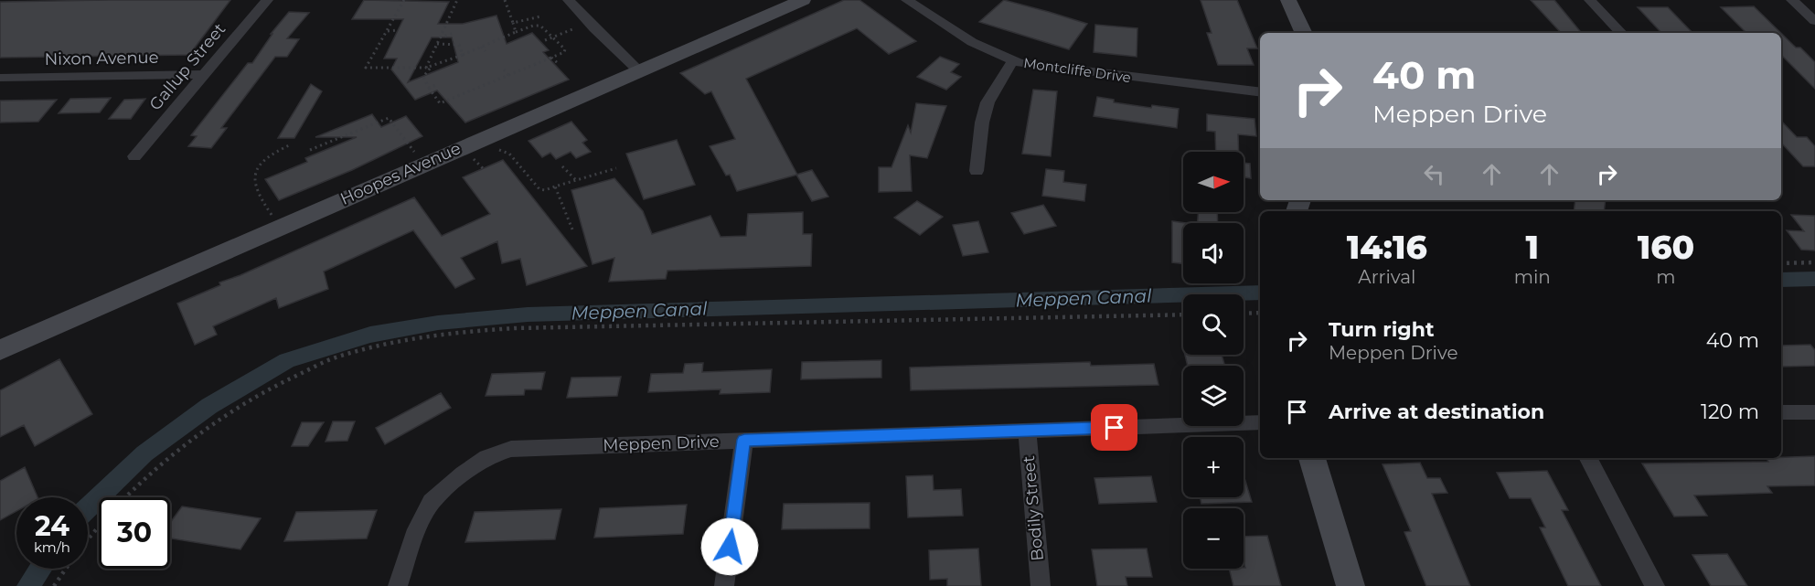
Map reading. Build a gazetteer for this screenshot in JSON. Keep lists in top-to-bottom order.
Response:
{
  "streets": {
    "street": [
      "Nixon Avenue",
      "Gallup Street",
      "Montcliffe Drive",
      "Hoopes Avenue",
      "Meppen Drive",
      "Bodily Street"
    ]
  },
  "crossings": [
    ["Nixon Avenue", "Gallup Street"],
    ["Meppen Drive", "Bodily Street"]
  ],
  "water": ["Meppen Canal"],
  "north": "right",
  "page": {
    "turn": ["40 m", "Meppen Drive"],
    "map_buttons": ["+", "−"],
    "eta": [
      "14:16",
      "Arrival",
      "1",
      "min",
      "160",
      "m"
    ],
    "list": [
      {
        "name": "Turn right",
        "note": "Meppen Drive",
        "value": "40 m"
      },
      {
        "name": "Arrive at destination",
        "value": "120 m"
      }
    ],
    "speed": "24 km/h",
    "limit": "30"
  }
}
